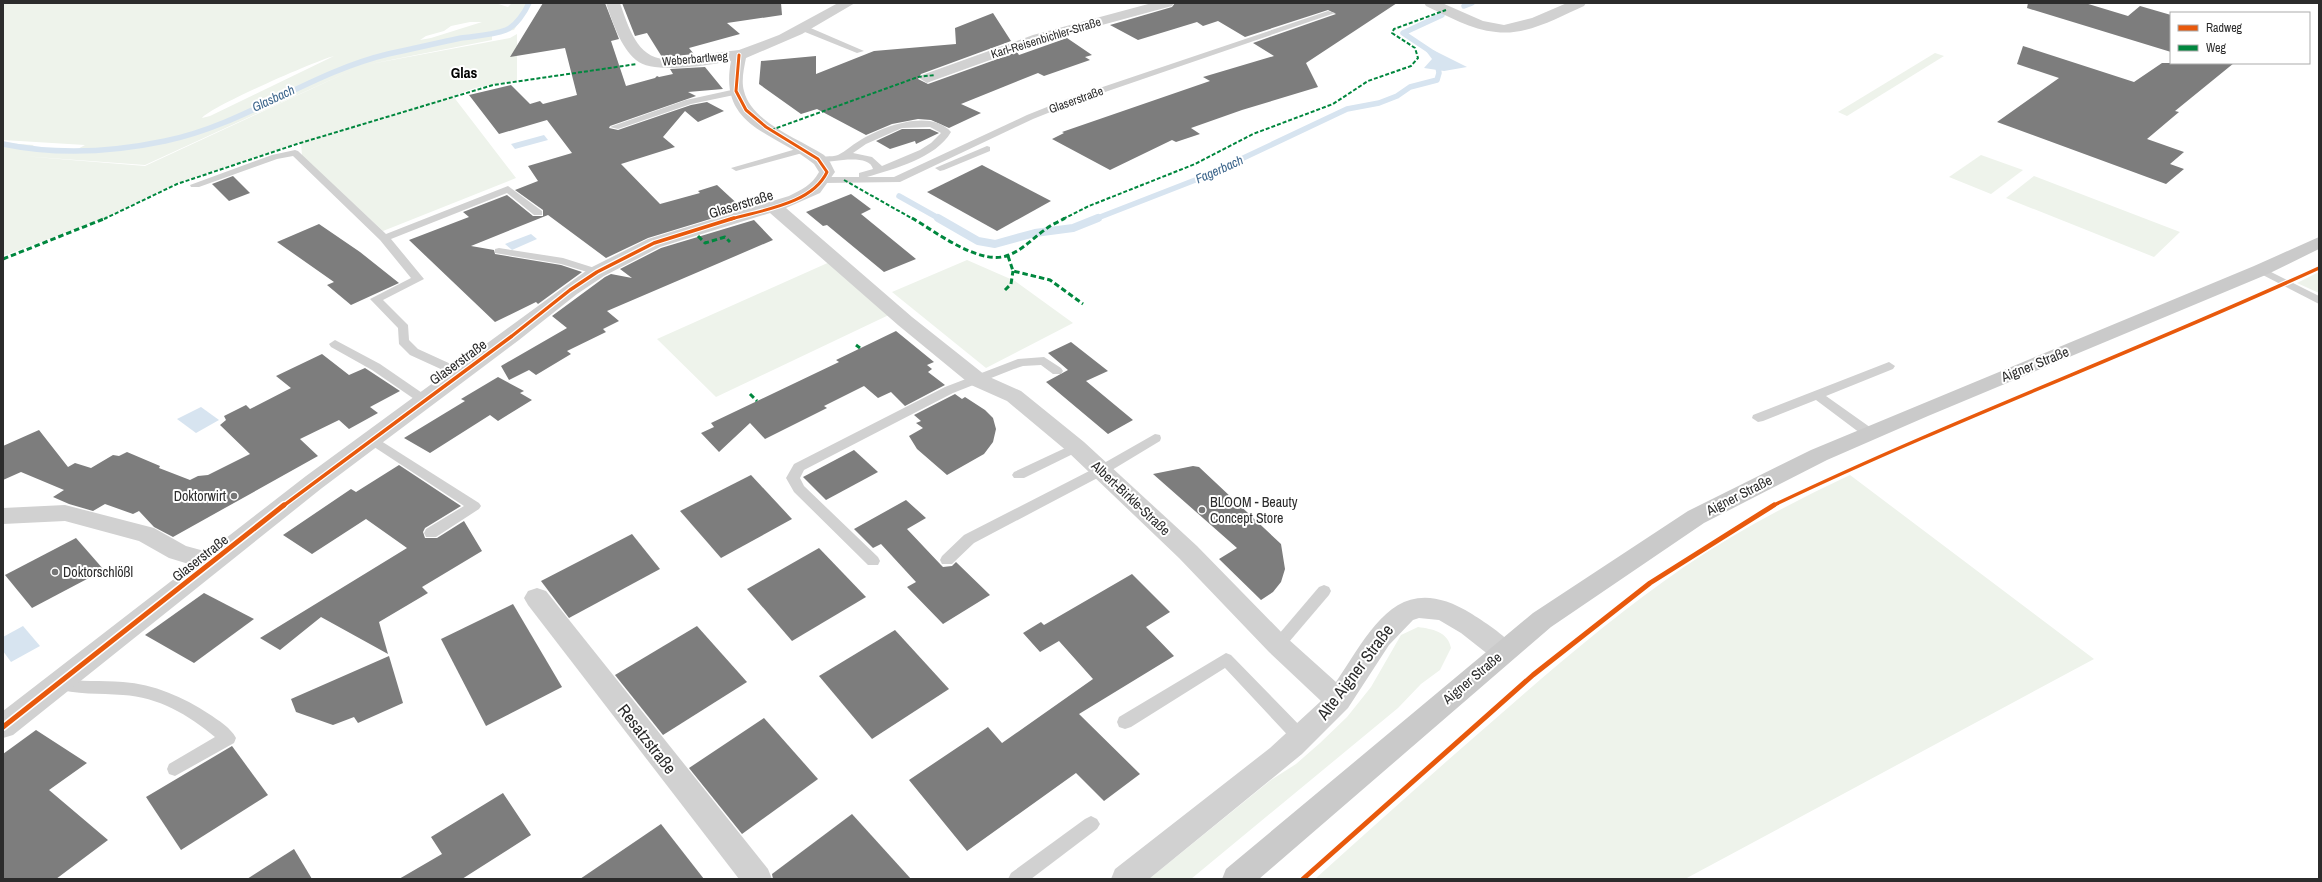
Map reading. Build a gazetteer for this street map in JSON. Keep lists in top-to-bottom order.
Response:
{
  "streets": {
    "main road": ["Aigner Straße"],
    "street": [
      "Karl-Reisenbichler-Straße",
      "Weberbartlweg",
      "Glaserstraße",
      "Albert-Birkle-Straße",
      "Alte Aigner Straße",
      "Resatzstraße"
    ]
  },
  "crossings": [
    ["Glaserstraße", "Albert-Birkle-Straße"],
    ["Aigner Straße", "Alte Aigner Straße"],
    ["Albert-Birkle-Straße", "Alte Aigner Straße"]
  ],
  "districts": ["Glas"],
  "water": ["Glasbach", "Fagerbach"],
  "places": ["Doktorwirt", "BLOOM - Beauty Concept Store", "Doktorschlößl"],
  "legend": ["Radweg", "Weg"]
}
